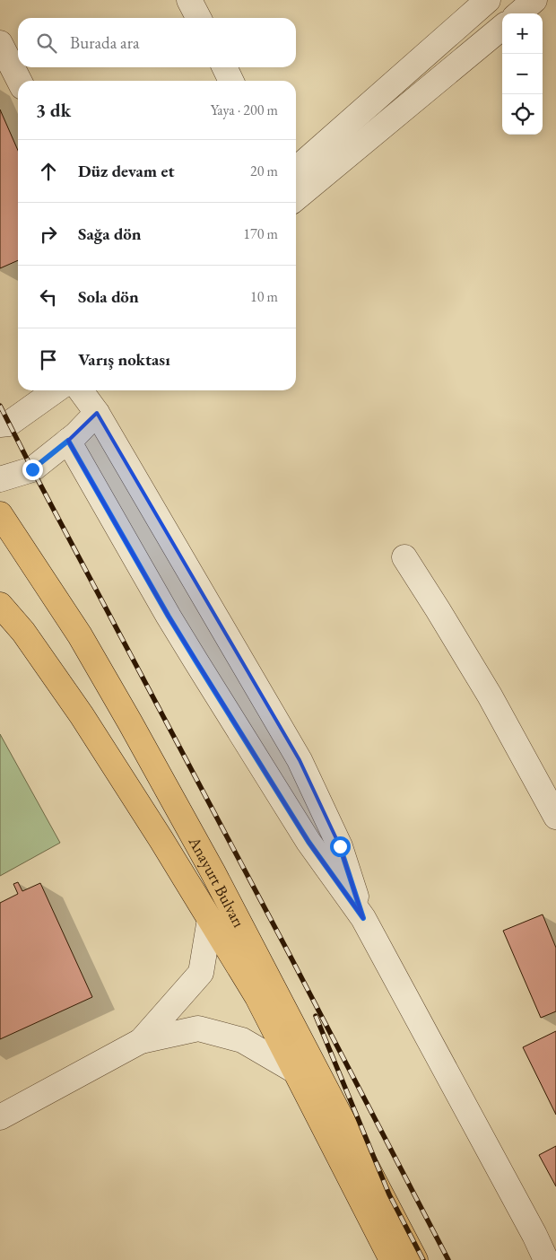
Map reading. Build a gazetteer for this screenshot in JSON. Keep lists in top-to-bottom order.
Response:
{
  "streets": {
    "main road": ["Anayurt Bulvarı"]
  },
  "page": {
    "map_buttons": ["+", "−"],
    "search": "Burada ara",
    "heading": ["3 dk", "Yaya · 200 m"],
    "list": [
      ["Düz devam et", "20 m"],
      ["Sağa dön", "170 m"],
      ["Sola dön", "10 m"],
      "Varış noktası"
    ]
  }
}
